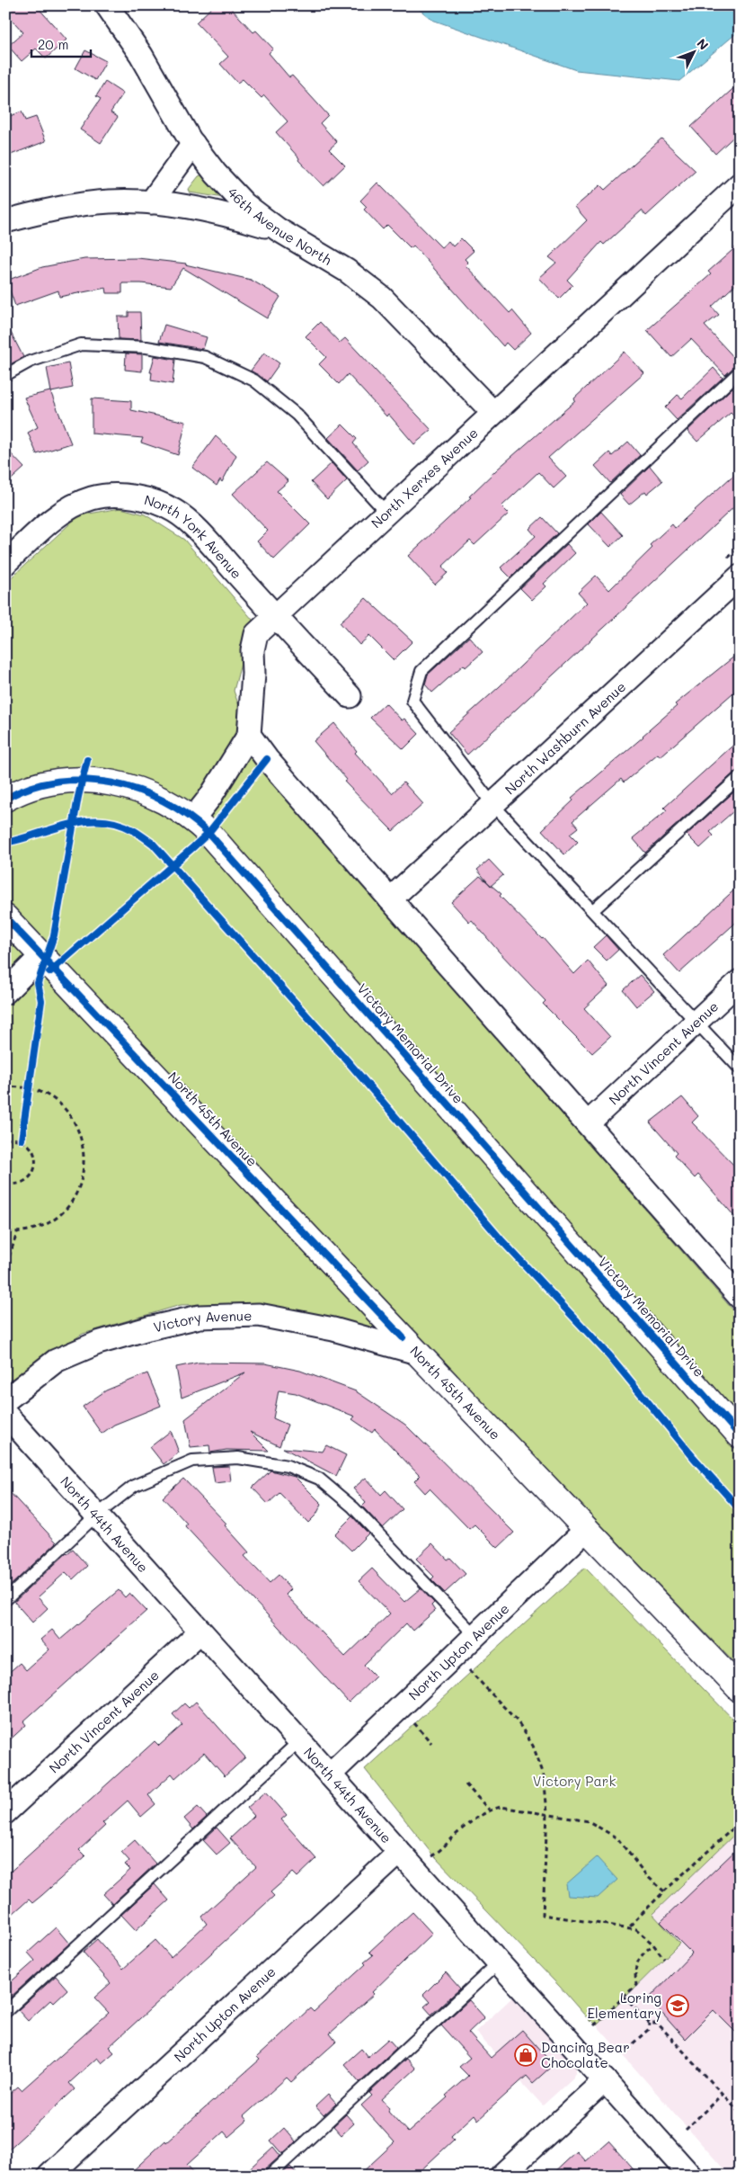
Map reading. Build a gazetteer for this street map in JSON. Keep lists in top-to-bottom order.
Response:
{
  "streets": {
    "street": [
      "46th Avenue North",
      "North Xerxes Avenue",
      "North York Avenue",
      "North Washburn Avenue",
      "Victory Memorial Drive",
      "North Vincent Avenue",
      "North 45th Avenue",
      "Victory Avenue",
      "North 44th Avenue",
      "North Upton Avenue"
    ]
  },
  "crossings": [
    ["46th Avenue North", "North Xerxes Avenue"],
    ["North Xerxes Avenue", "North York Avenue"],
    ["North Xerxes Avenue", "Victory Memorial Drive"],
    ["North Vincent Avenue", "North 44th Avenue"],
    ["North 45th Avenue", "Victory Avenue"],
    ["North 45th Avenue", "North Upton Avenue"],
    ["North 44th Avenue", "North Upton Avenue"]
  ],
  "parks": ["Victory Park"],
  "places": {
    "school or university": ["Loring Elementary"],
    "shop": ["Dancing Bear Chocolate"]
  },
  "scale_bar": "20 m",
  "north": "top right"
}
